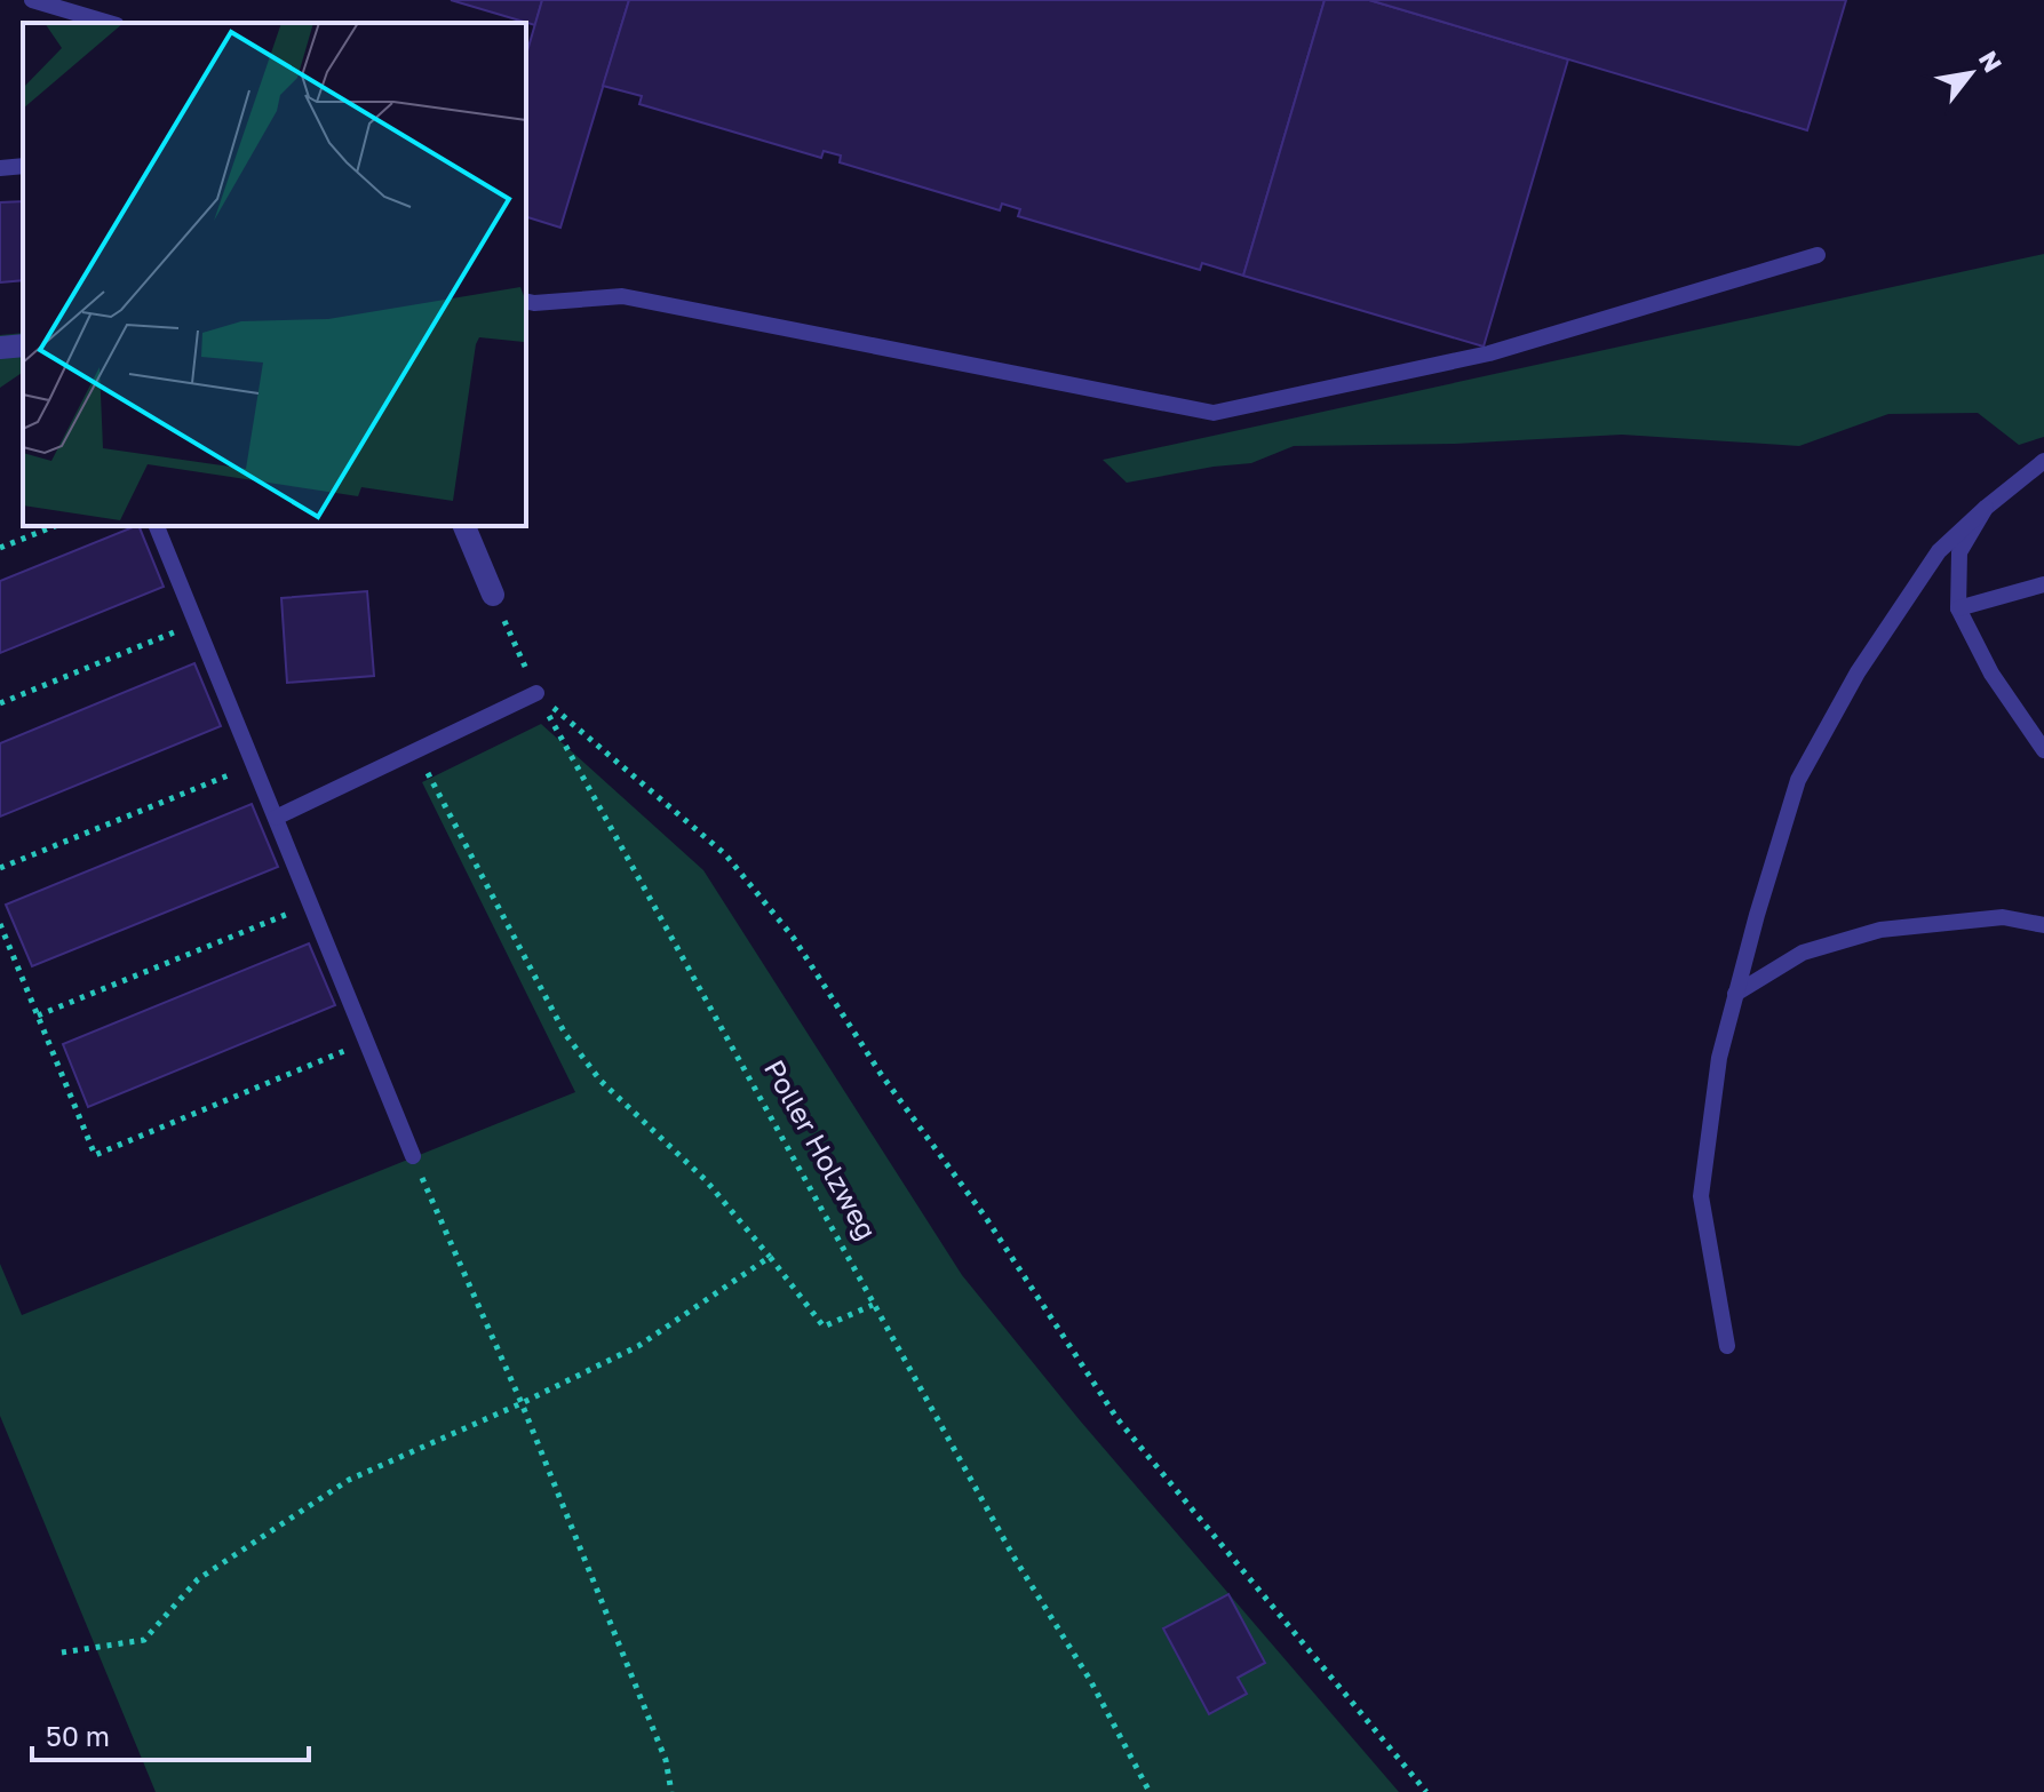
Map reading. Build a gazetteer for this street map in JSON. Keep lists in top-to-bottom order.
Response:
{
  "streets": {
    "path": ["Poller Holzweg"]
  },
  "scale_bar": "50 m",
  "north": "top right"
}
